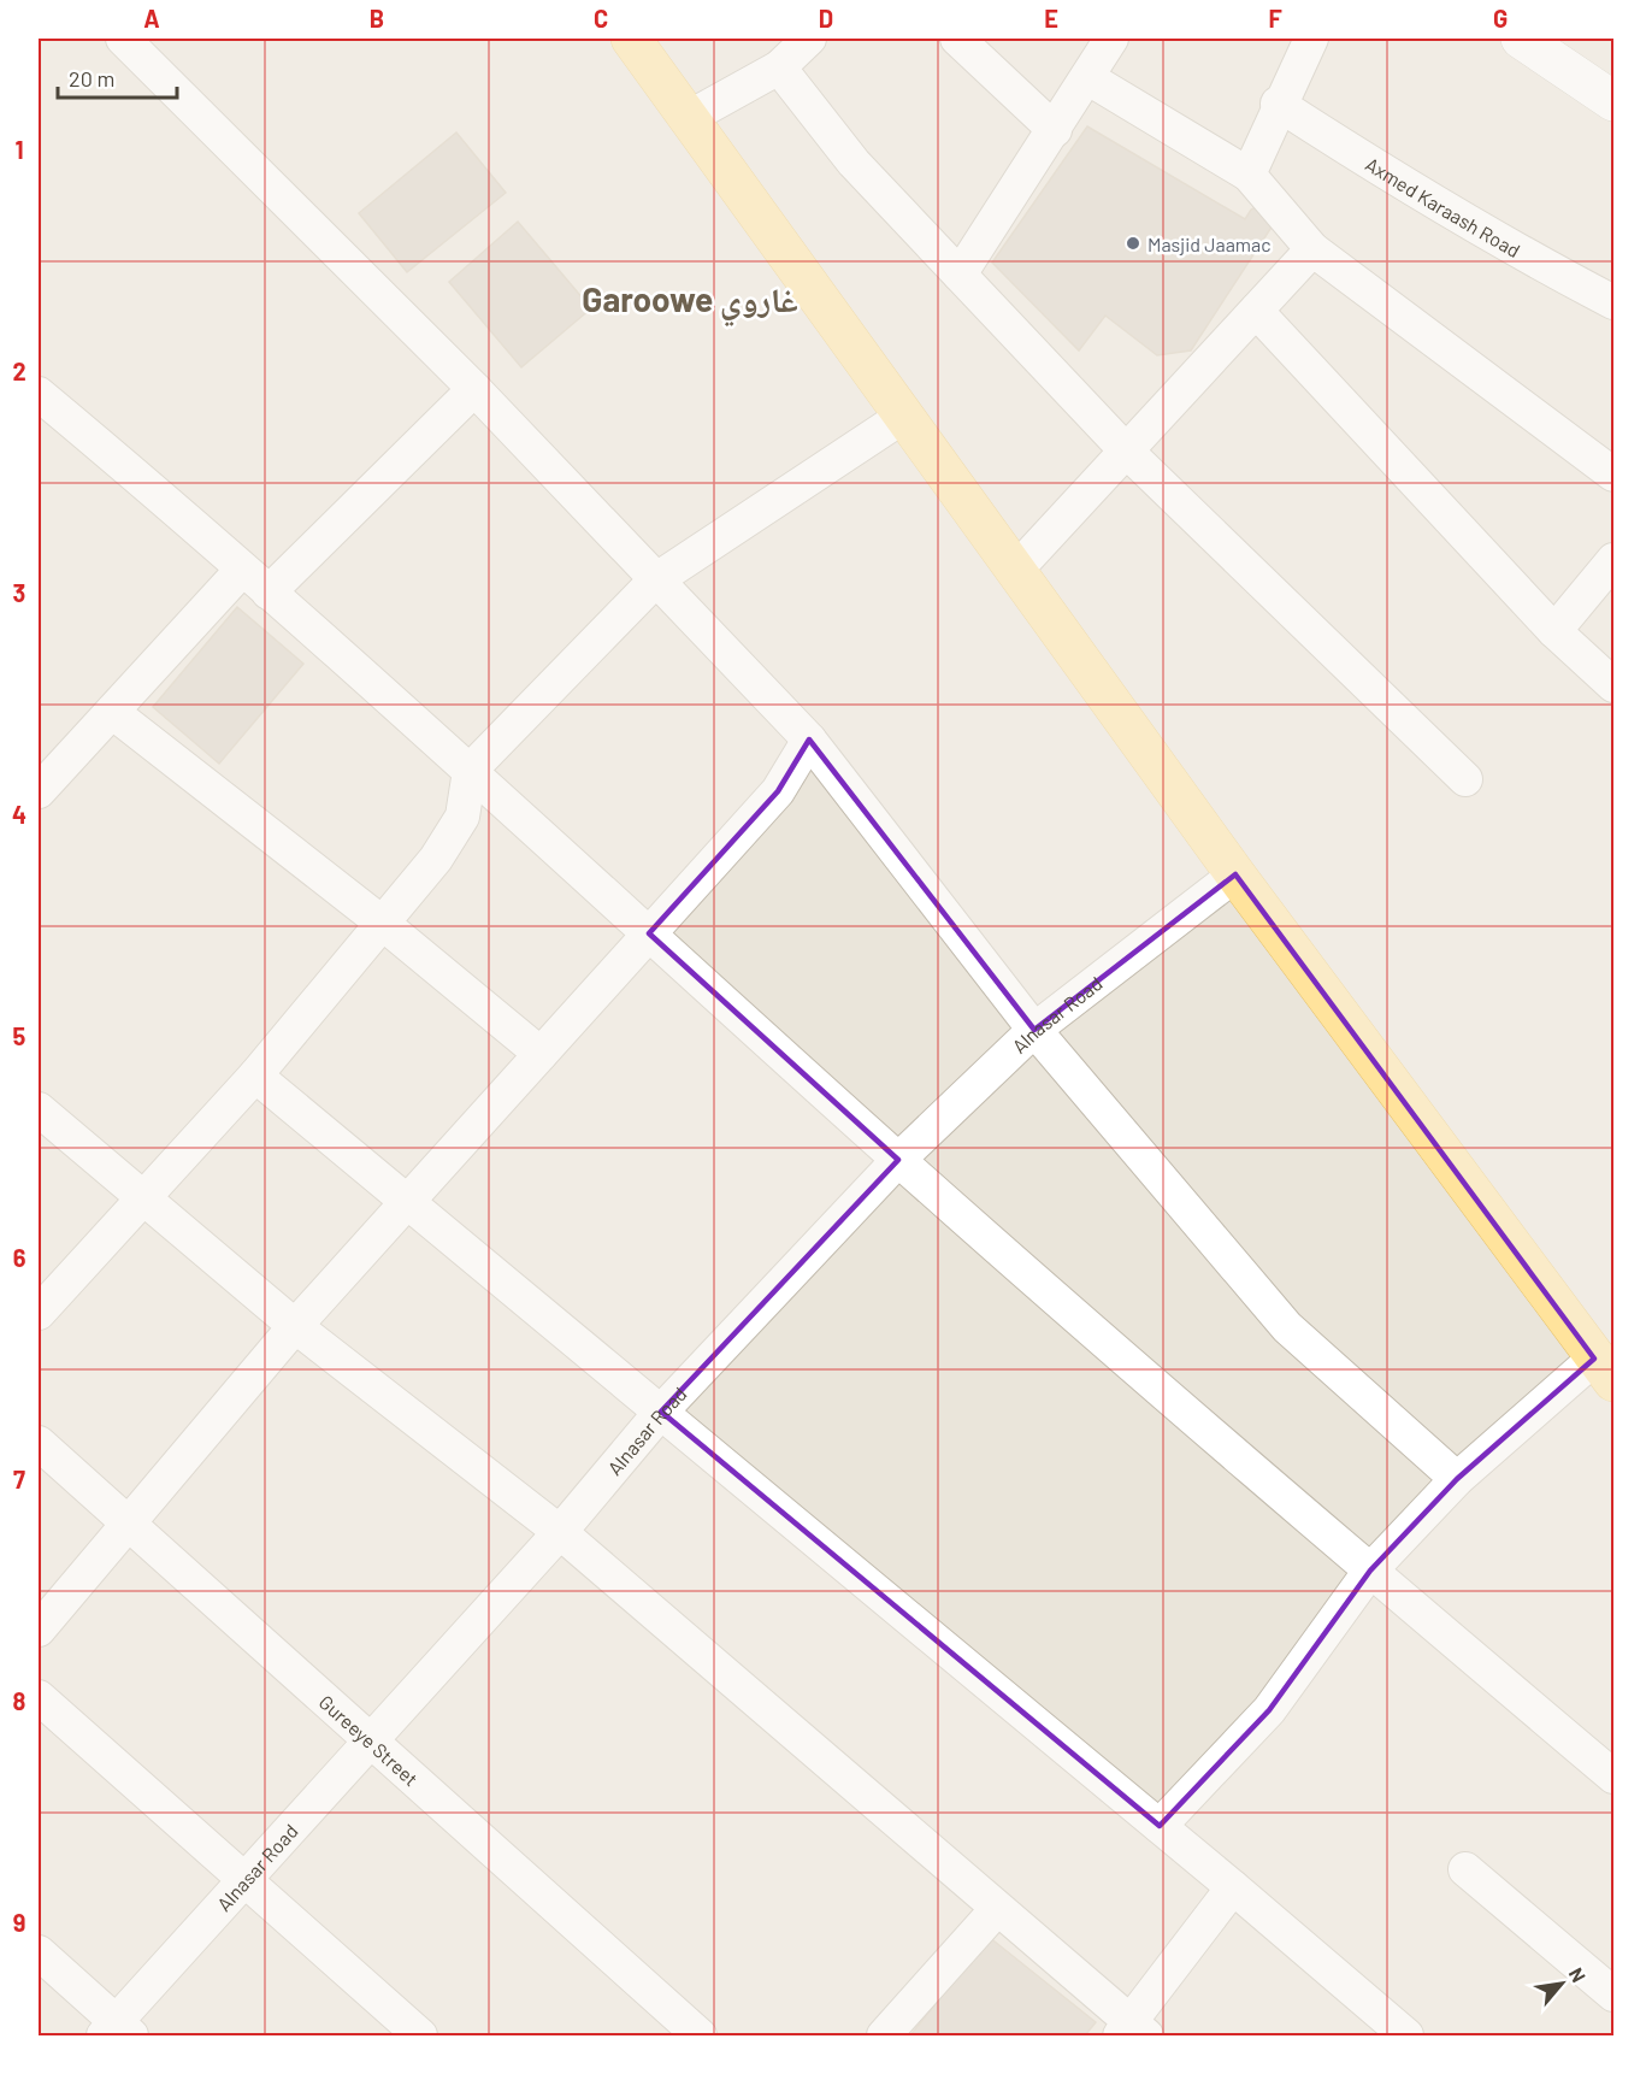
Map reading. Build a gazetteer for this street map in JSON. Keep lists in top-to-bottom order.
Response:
{
  "streets": {
    "street": ["Axmed Karaash Road", "Alnasar Road", "Gureeye Street"]
  },
  "crossings": [
    ["Alnasar Road", "Gureeye Street"]
  ],
  "districts": ["Garoowe غاروي"],
  "places": ["Masjid Jaamac"],
  "scale_bar": "20 m",
  "north": "top right",
  "grid": {
    "columns": [
      "A",
      "B",
      "C",
      "D",
      "E",
      "F",
      "G"
    ],
    "rows": [
      "1",
      "2",
      "3",
      "4",
      "5",
      "6",
      "7",
      "8",
      "9"
    ]
  }
}
